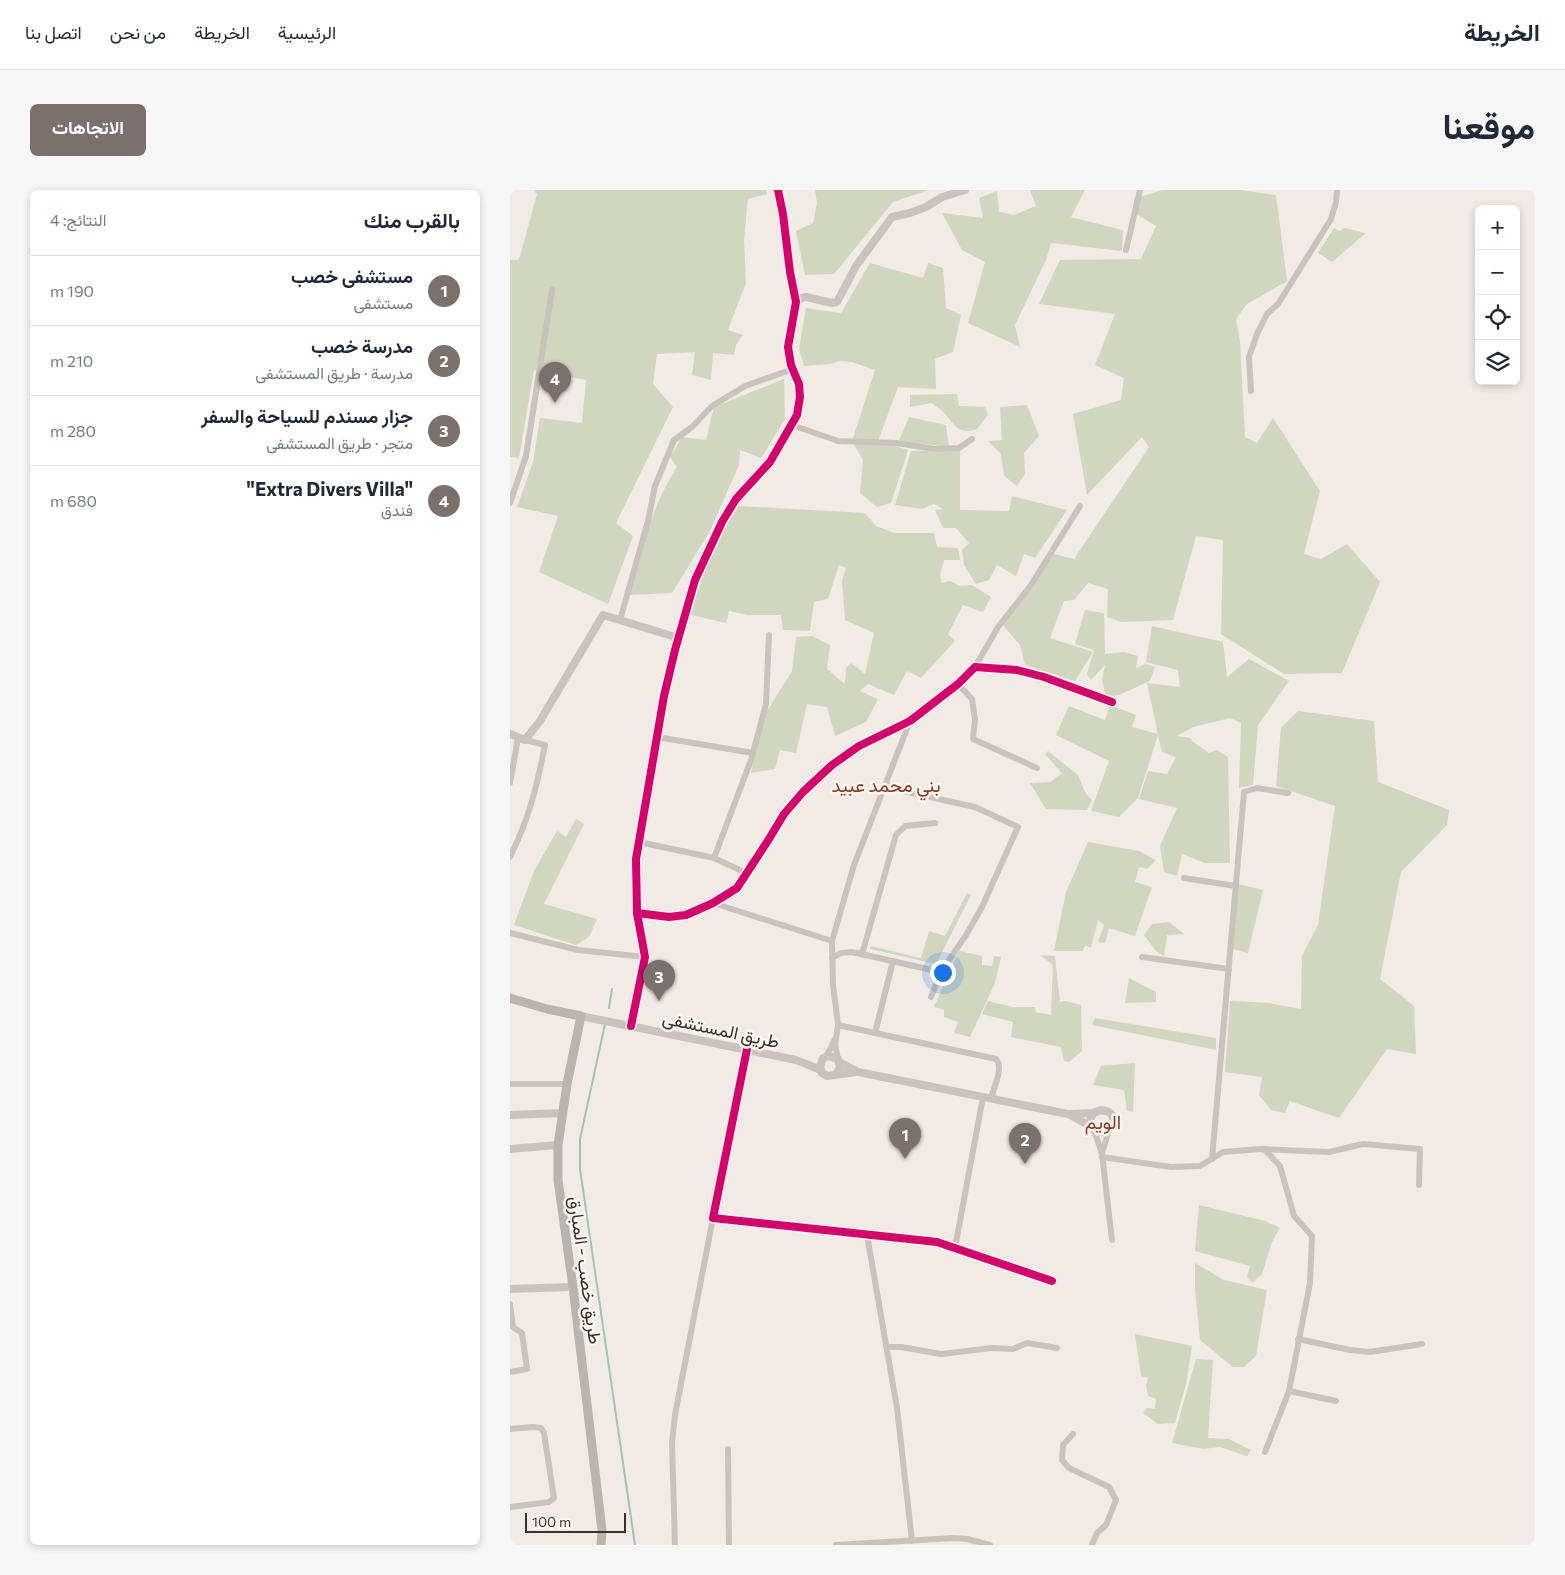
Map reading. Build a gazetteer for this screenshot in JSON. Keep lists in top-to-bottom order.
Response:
{
  "streets": {
    "main road": ["طريق خصب - المبارق"],
    "street": ["طريق المستشفى"]
  },
  "crossings": [
    ["طريق المستشفى", "طريق خصب - المبارق"]
  ],
  "districts": ["بني محمد عبيد", "الويم"],
  "scale_bar": "100 m",
  "page": {
    "header": "الخريطة",
    "nav": [
      "الرئيسية",
      "الخريطة",
      "من نحن",
      "اتصل بنا"
    ],
    "title": "موقعنا",
    "buttons": "الاتجاهات",
    "heading": ["بالقرب منك", "النتائج: 4"],
    "map_buttons": ["+", "−"],
    "list": [
      {
        "mark": "1",
        "name": "مستشفى خصب",
        "note": "مستشفى",
        "value": "190 m"
      },
      {
        "mark": "2",
        "name": "مدرسة خصب",
        "note": "مدرسة · طريق المستشفى",
        "value": "210 m"
      },
      {
        "mark": "3",
        "name": "جزار مسندم للسياحة والسفر",
        "note": "متجر · طريق المستشفى",
        "value": "280 m"
      },
      {
        "mark": "4",
        "name": "\"Extra Divers Villa\"",
        "note": "فندق",
        "value": "680 m"
      }
    ],
    "pins": [
      "4",
      "3",
      "1",
      "2"
    ],
    "scale": "100 m"
  }
}
